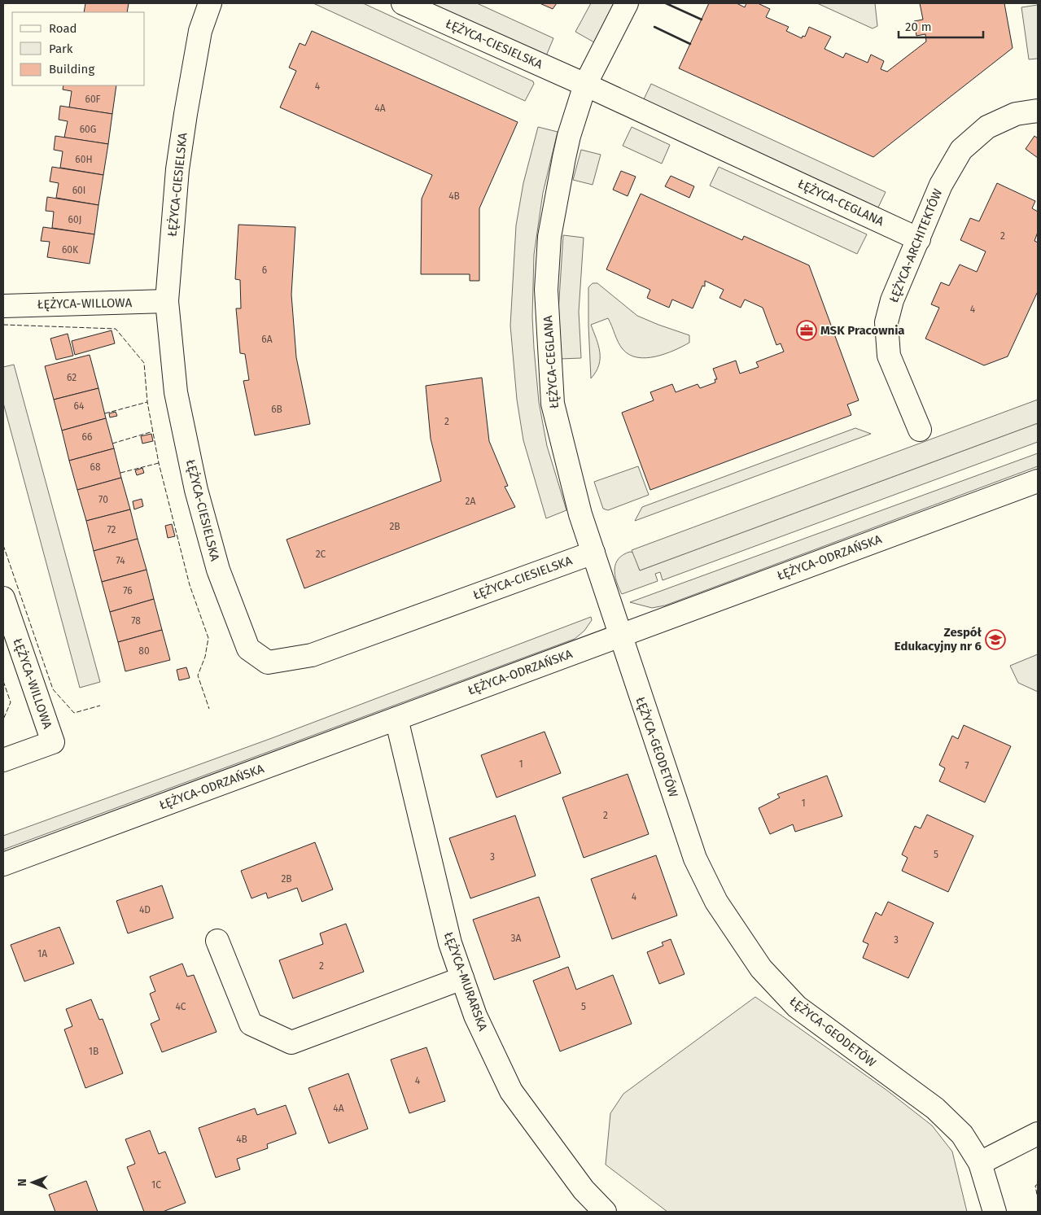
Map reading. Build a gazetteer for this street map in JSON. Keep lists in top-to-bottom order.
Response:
{
  "streets": {
    "street": [
      "ŁĘŻYCA-CIESIELSKA",
      "ŁĘŻYCA-CEGLANA",
      "ŁĘŻYCA-ARCHITEKTÓW",
      "ŁĘŻYCA-WILLOWA",
      "ŁĘŻYCA-ODRZAŃSKA",
      "ŁĘŻYCA-GEODETÓW",
      "ŁĘŻYCA-MURARSKA"
    ]
  },
  "crossings": [
    ["ŁĘŻYCA-CIESIELSKA", "ŁĘŻYCA-CEGLANA"],
    ["ŁĘŻYCA-CIESIELSKA", "ŁĘŻYCA-WILLOWA"],
    ["ŁĘŻYCA-CEGLANA", "ŁĘŻYCA-ARCHITEKTÓW"],
    ["ŁĘŻYCA-CEGLANA", "ŁĘŻYCA-ODRZAŃSKA"],
    ["ŁĘŻYCA-CEGLANA", "ŁĘŻYCA-GEODETÓW"],
    ["ŁĘŻYCA-ODRZAŃSKA", "ŁĘŻYCA-GEODETÓW"],
    ["ŁĘŻYCA-ODRZAŃSKA", "ŁĘŻYCA-MURARSKA"]
  ],
  "places": {
    "office": ["MSK Pracownia"],
    "school or university": ["Zespół Edukacyjny nr 6"]
  },
  "house_numbers": [
    "4",
    "60F",
    "4A",
    "60G",
    "60H",
    "60I",
    "4B",
    "60J",
    "2",
    "60K",
    "6",
    "4",
    "6A",
    "62",
    "64",
    "6B",
    "2",
    "66",
    "68",
    "70",
    "2A",
    "2B",
    "72",
    "2C",
    "74",
    "76",
    "78",
    "80",
    "1",
    "7",
    "1",
    "2",
    "5",
    "3",
    "2B",
    "4",
    "4D",
    "3A",
    "3",
    "1A",
    "2",
    "4C",
    "5",
    "1B",
    "4",
    "4A",
    "4B",
    "1C"
  ],
  "legend": ["Road", "Park", "Building"],
  "scale_bar": "20 m",
  "north": "left"
}
